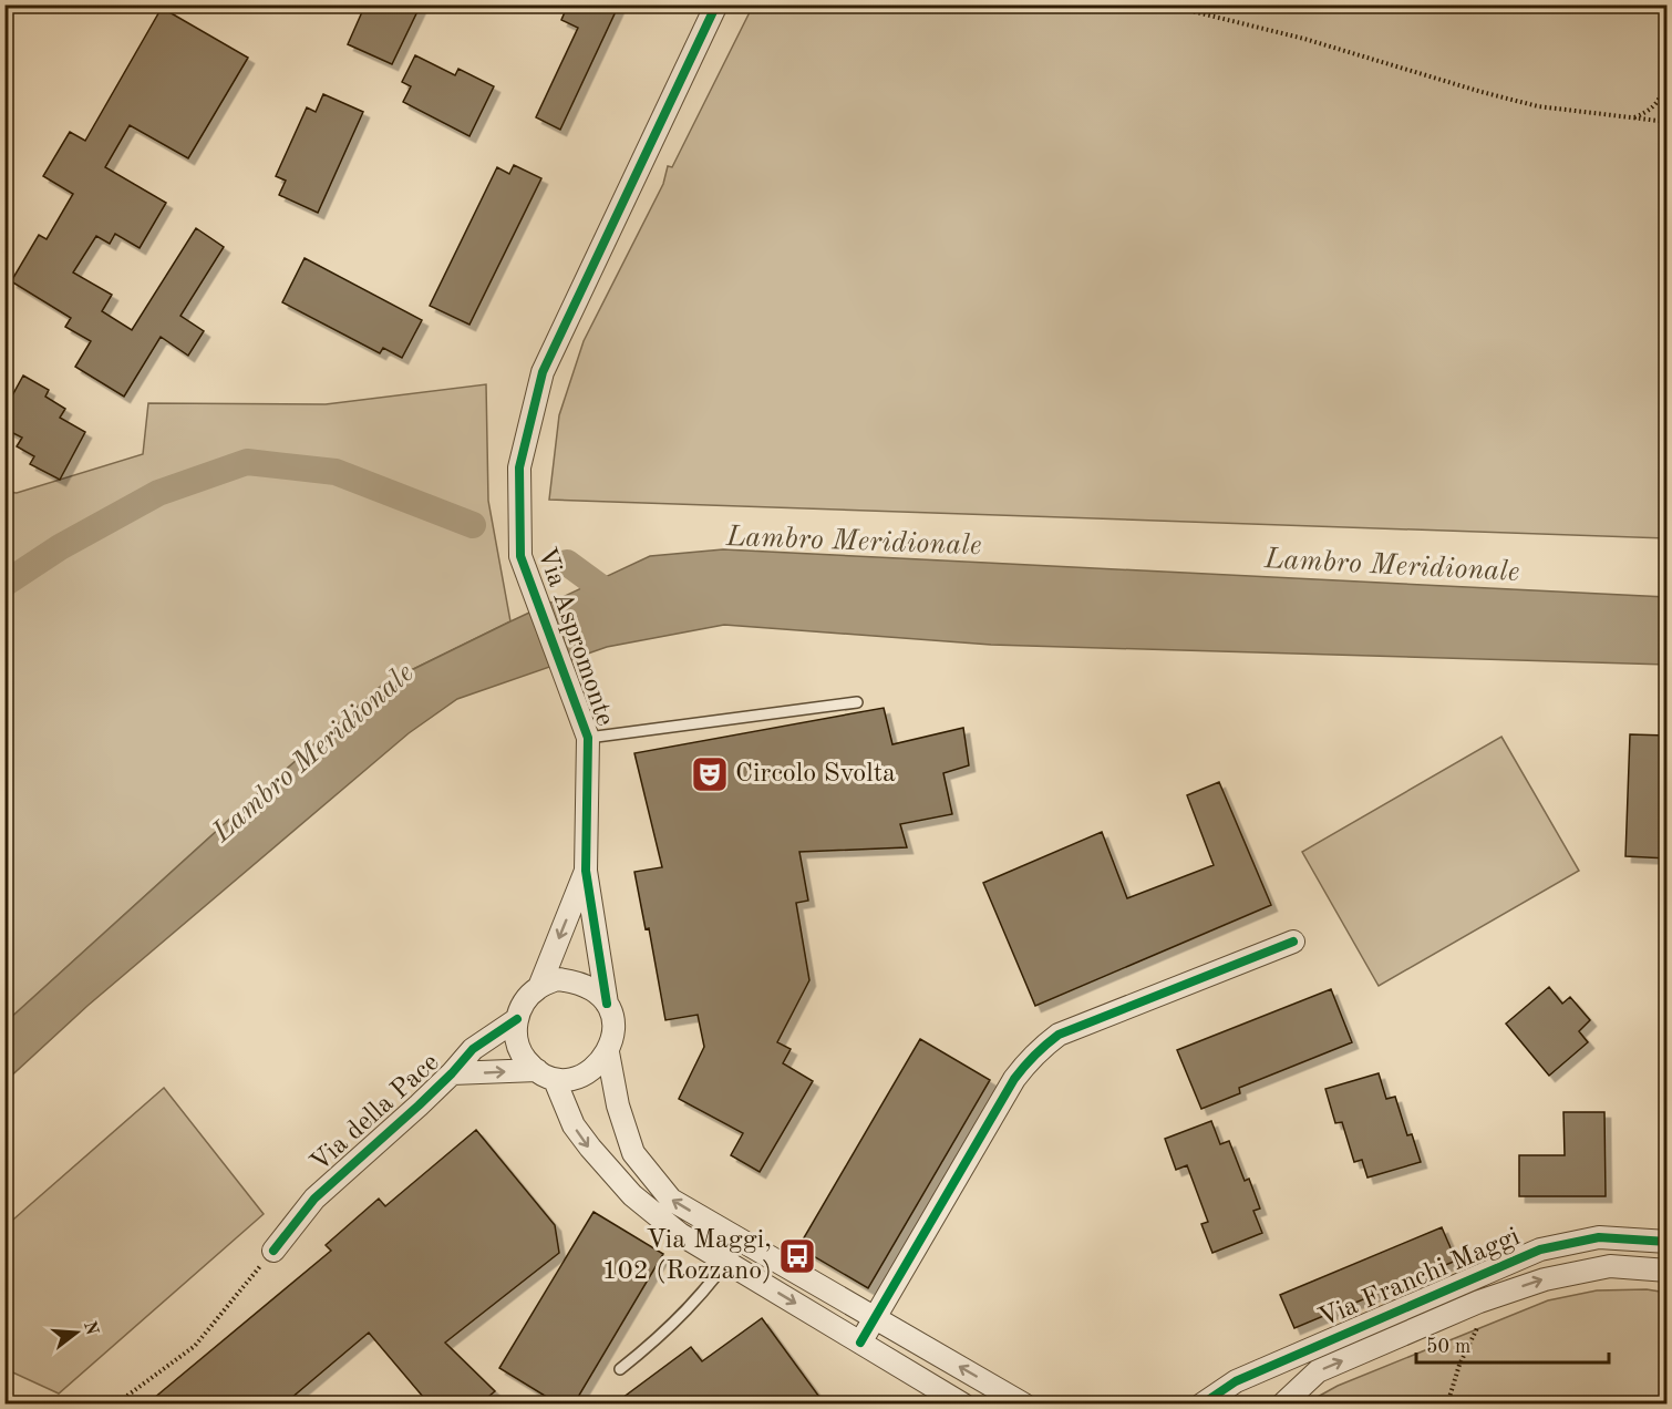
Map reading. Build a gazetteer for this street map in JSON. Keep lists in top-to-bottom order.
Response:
{
  "streets": {
    "street": ["Via Aspromonte", "Via della Pace", "Via Franchi Maggi"]
  },
  "crossings": [
    ["Via Aspromonte", "Via della Pace"]
  ],
  "water": ["Lambro Meridionale"],
  "places": {
    "theatre": ["Circolo Svolta"],
    "bus stop": ["Via Maggi, 102 (Rozzano)"]
  },
  "scale_bar": "50 m",
  "north": "right"
}
